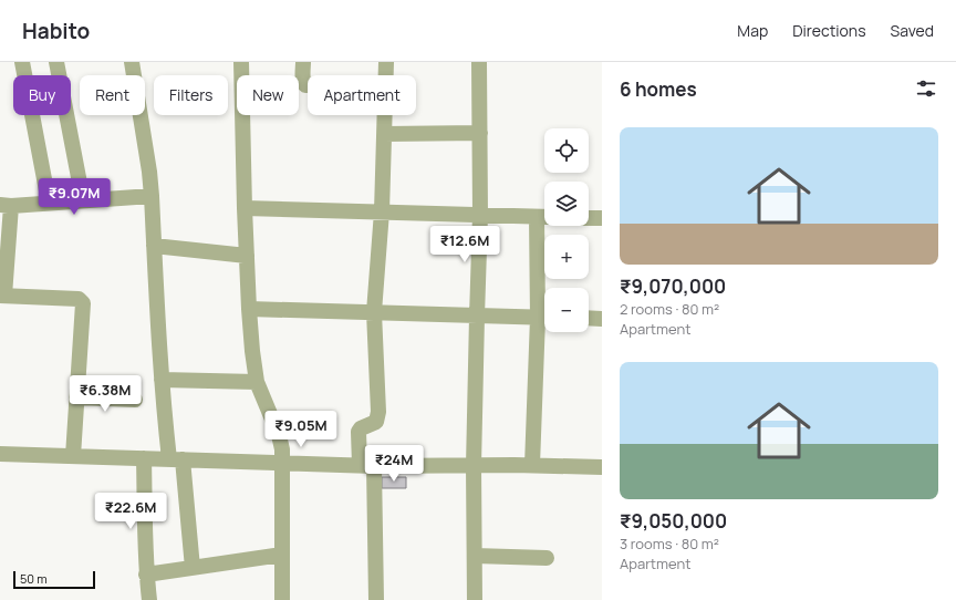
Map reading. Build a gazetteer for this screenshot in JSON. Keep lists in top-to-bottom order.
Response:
{
  "scale_bar": "50 m",
  "page": {
    "header": "Habito",
    "nav": ["Map", "Directions", "Saved"],
    "heading": "6 homes",
    "chip": [
      "Buy",
      "Rent",
      "Filters",
      "New",
      "Apartment"
    ],
    "list": [
      {
        "name": "₹9,070,000",
        "note": "2 rooms · 80 m² · Apartment"
      },
      {
        "name": "₹9,050,000",
        "note": "3 rooms · 80 m² · Apartment"
      }
    ],
    "map_buttons": ["+", "−"],
    "price": [
      "₹9.07M",
      "₹12.6M",
      "₹6.38M",
      "₹9.05M",
      "₹24M",
      "₹22.6M"
    ],
    "scale": "50 m"
  }
}
